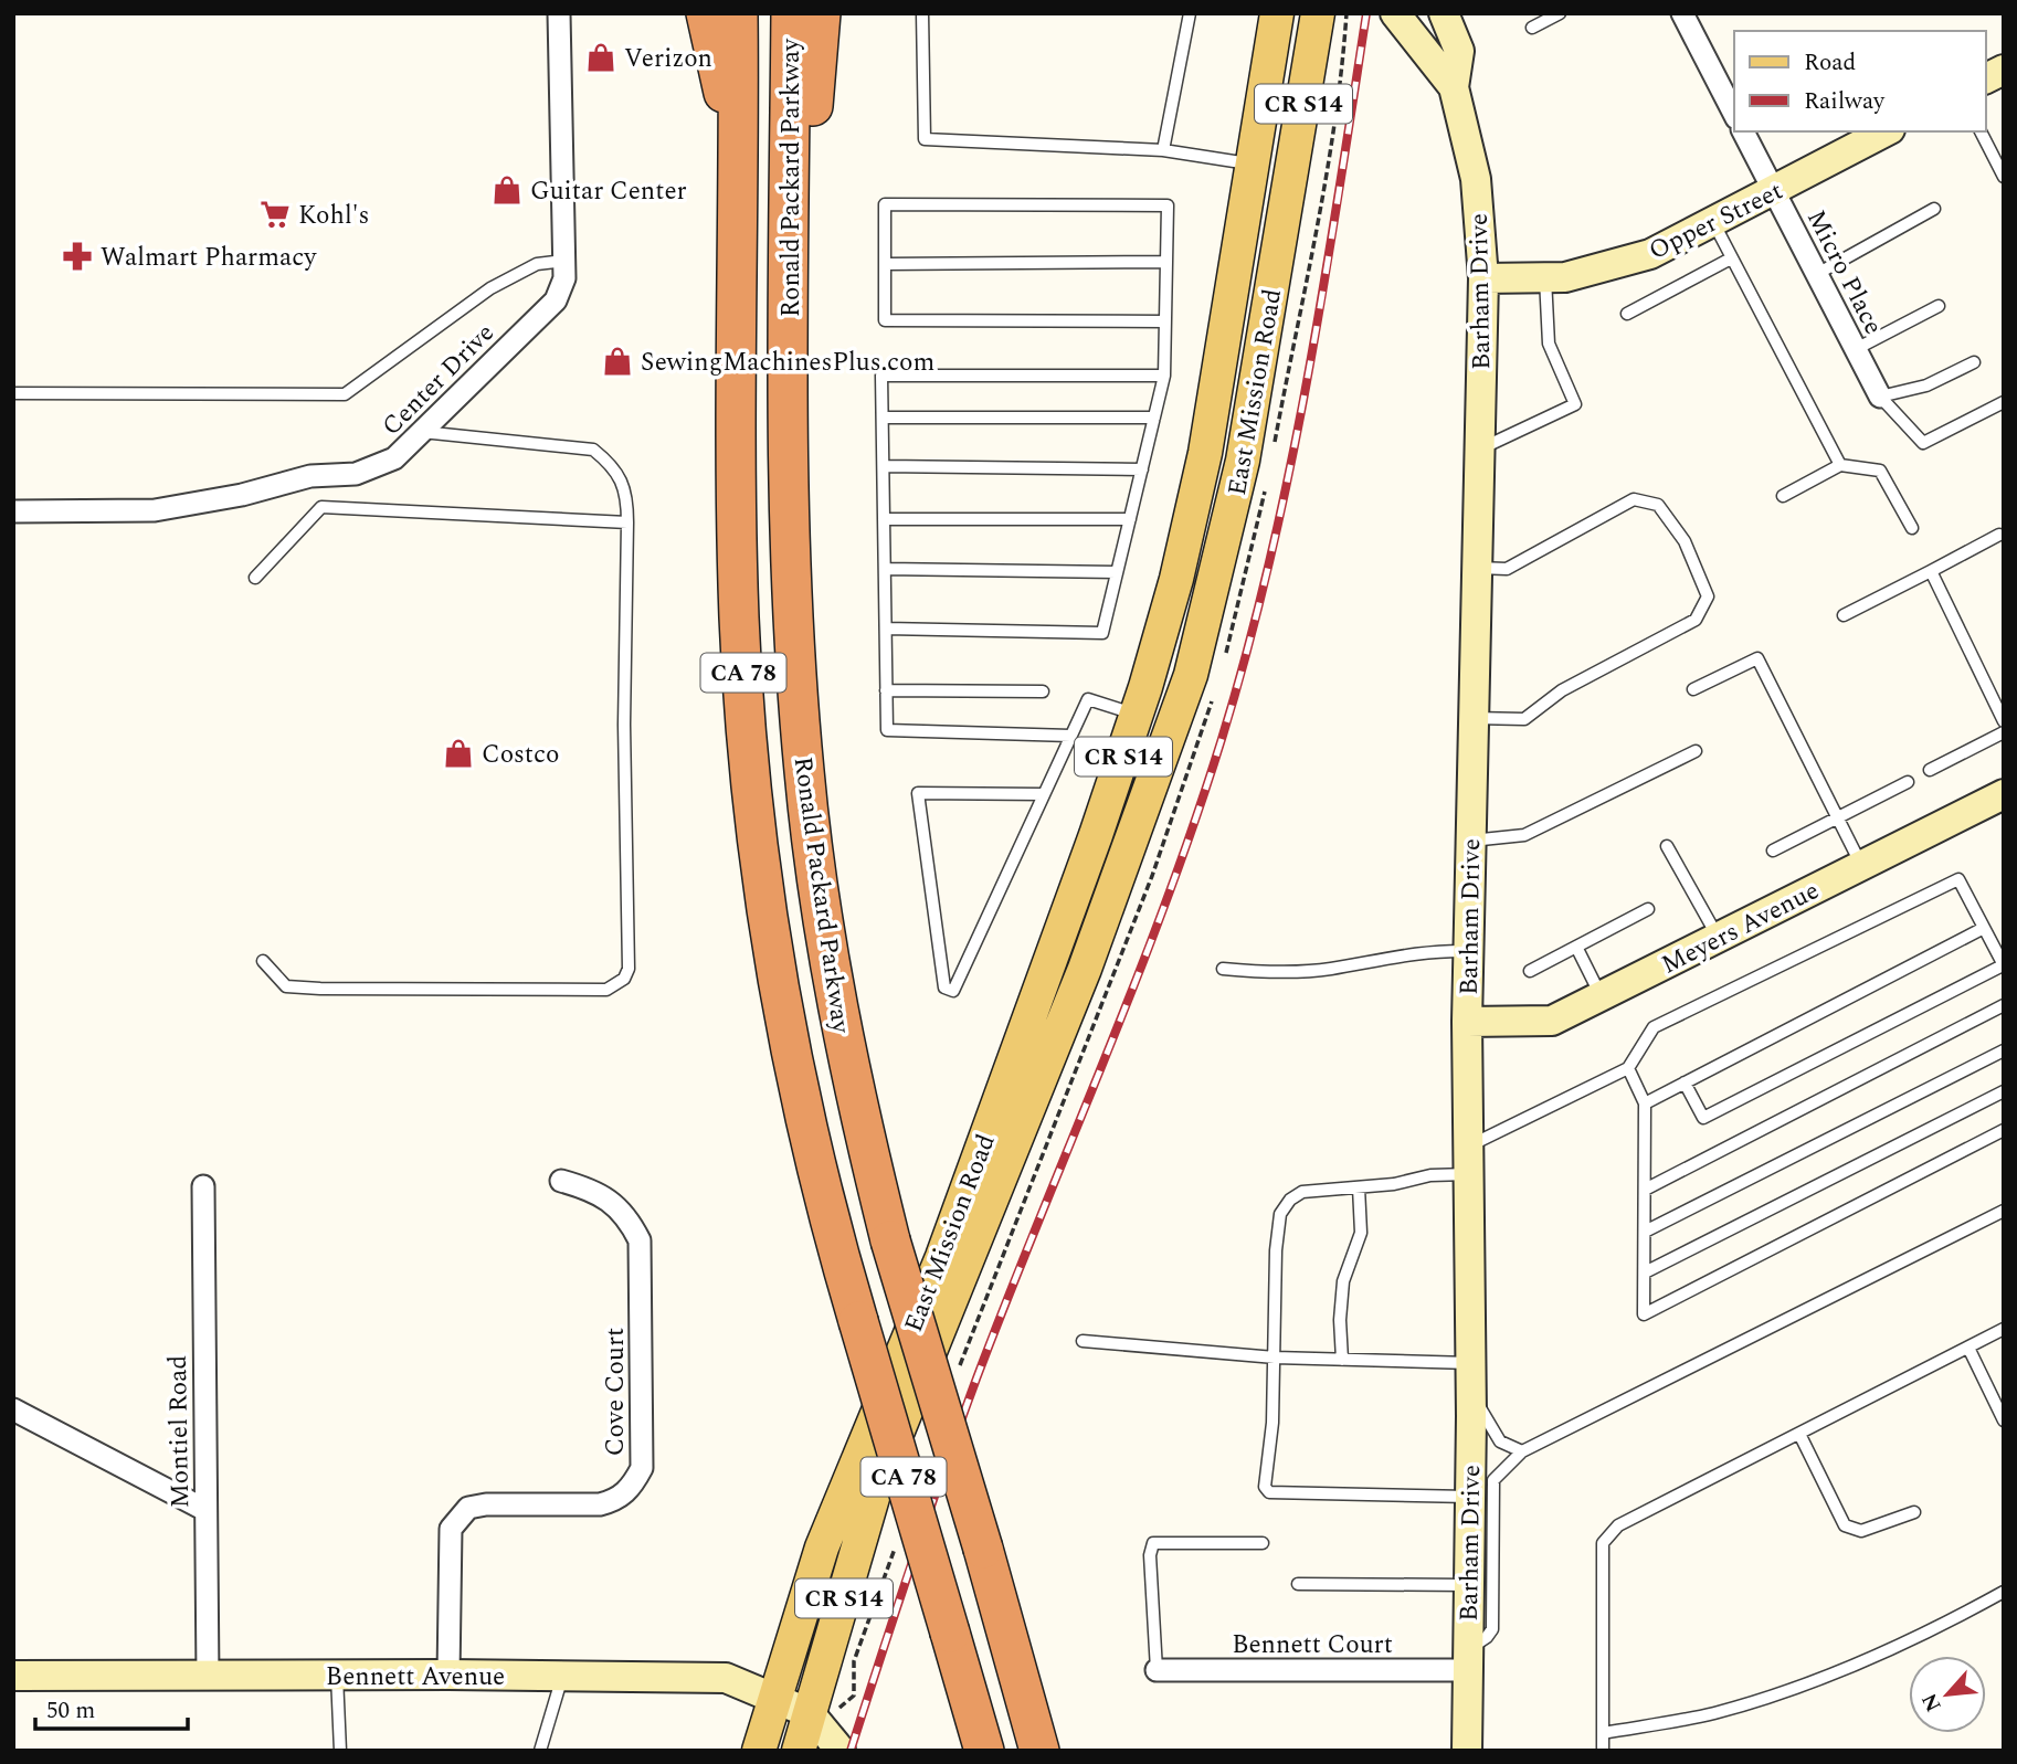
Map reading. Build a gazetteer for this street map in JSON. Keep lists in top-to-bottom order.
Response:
{
  "streets": {
    "highway": ["Ronald Packard Parkway", "CA 78"],
    "main road": ["CR S14", "East Mission Road"],
    "street": [
      "Opper Street",
      "Micro Place",
      "Barham Drive",
      "Center Drive",
      "Meyers Avenue",
      "Cove Court",
      "Montiel Road",
      "Bennett Court",
      "Bennett Avenue"
    ]
  },
  "crossings": [
    ["Opper Street", "Micro Place"],
    ["Opper Street", "Barham Drive"],
    ["Barham Drive", "Meyers Avenue"],
    ["Barham Drive", "Bennett Court"],
    ["East Mission Road", "Bennett Avenue"],
    ["Cove Court", "Bennett Avenue"],
    ["Montiel Road", "Bennett Avenue"]
  ],
  "places": {
    "shop": [
      "Verizon",
      "Guitar Center",
      "SewingMachinesPlus.com",
      "Costco"
    ],
    "supermarket": ["Kohl's"],
    "pharmacy": ["Walmart Pharmacy"]
  },
  "legend": ["Road", "Railway"],
  "scale_bar": "50 m",
  "north": "bottom left"
}
